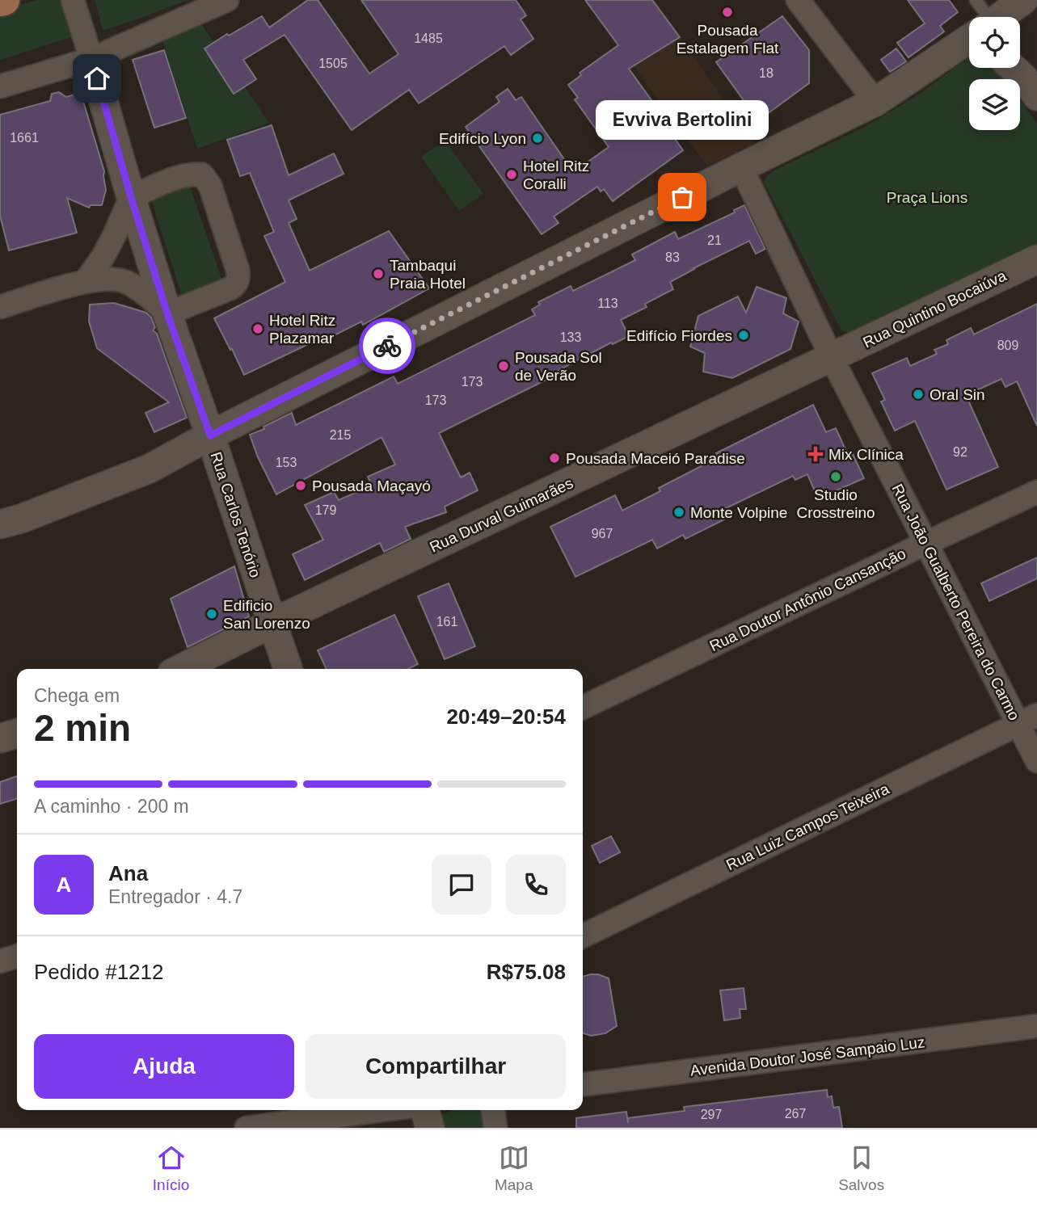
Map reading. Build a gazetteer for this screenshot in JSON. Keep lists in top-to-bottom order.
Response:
{
  "streets": {
    "street": [
      "Rua Quintino Bocaiúva",
      "Rua Carlos Tenório",
      "Rua Durval Guimarães",
      "Rua Doutor Antônio Cansanção",
      "Rua João Gualberto Pereira do Carmo",
      "Rua Luiz Campos Teixeira",
      "Avenida Doutor José Sampaio Luz"
    ]
  },
  "crossings": [
    ["Rua Quintino Bocaiúva", "Rua Durval Guimarães"],
    ["Rua Quintino Bocaiúva", "Rua João Gualberto Pereira do Carmo"],
    ["Rua Carlos Tenório", "Rua Durval Guimarães"],
    ["Rua Durval Guimarães", "Rua João Gualberto Pereira do Carmo"],
    ["Rua Doutor Antônio Cansanção", "Rua João Gualberto Pereira do Carmo"],
    ["Rua João Gualberto Pereira do Carmo", "Rua Luiz Campos Teixeira"]
  ],
  "parks": ["Praça Lions"],
  "places": {
    "other": [
      "Pousada Estalagem Flat",
      "Edifício Lyon",
      "Hotel Ritz Coralli",
      "Evviva Bertolini",
      "Tambaqui Praia Hotel",
      "Hotel Ritz Plazamar",
      "Edifício Fiordes",
      "Pousada Sol de Verão",
      "Oral Sin",
      "Pousada Maceió Paradise",
      "Studio Crosstreino",
      "Pousada Maçayó",
      "Monte Volpine",
      "Edificio San Lorenzo"
    ],
    "health": ["Mix Clínica"]
  },
  "house_numbers": [
    "1485",
    "1505",
    "18",
    "1661",
    "21",
    "83",
    "113",
    "133",
    "809",
    "173",
    "173",
    "215",
    "92",
    "153",
    "179",
    "967",
    "161",
    "267",
    "297"
  ],
  "page": {
    "bubble": "Evviva Bertolini",
    "heading": ["2 min", "Chega em", "20:49–20:54"],
    "panel": [
      "Ana",
      "Entregador · 4.7",
      "Pedido #1212",
      "R$75.08"
    ],
    "bar": "A caminho · 200 m",
    "round": "A",
    "buttons": ["Ajuda", "Compartilhar"],
    "tabs": ["Início", "Mapa", "Salvos"]
  }
}
